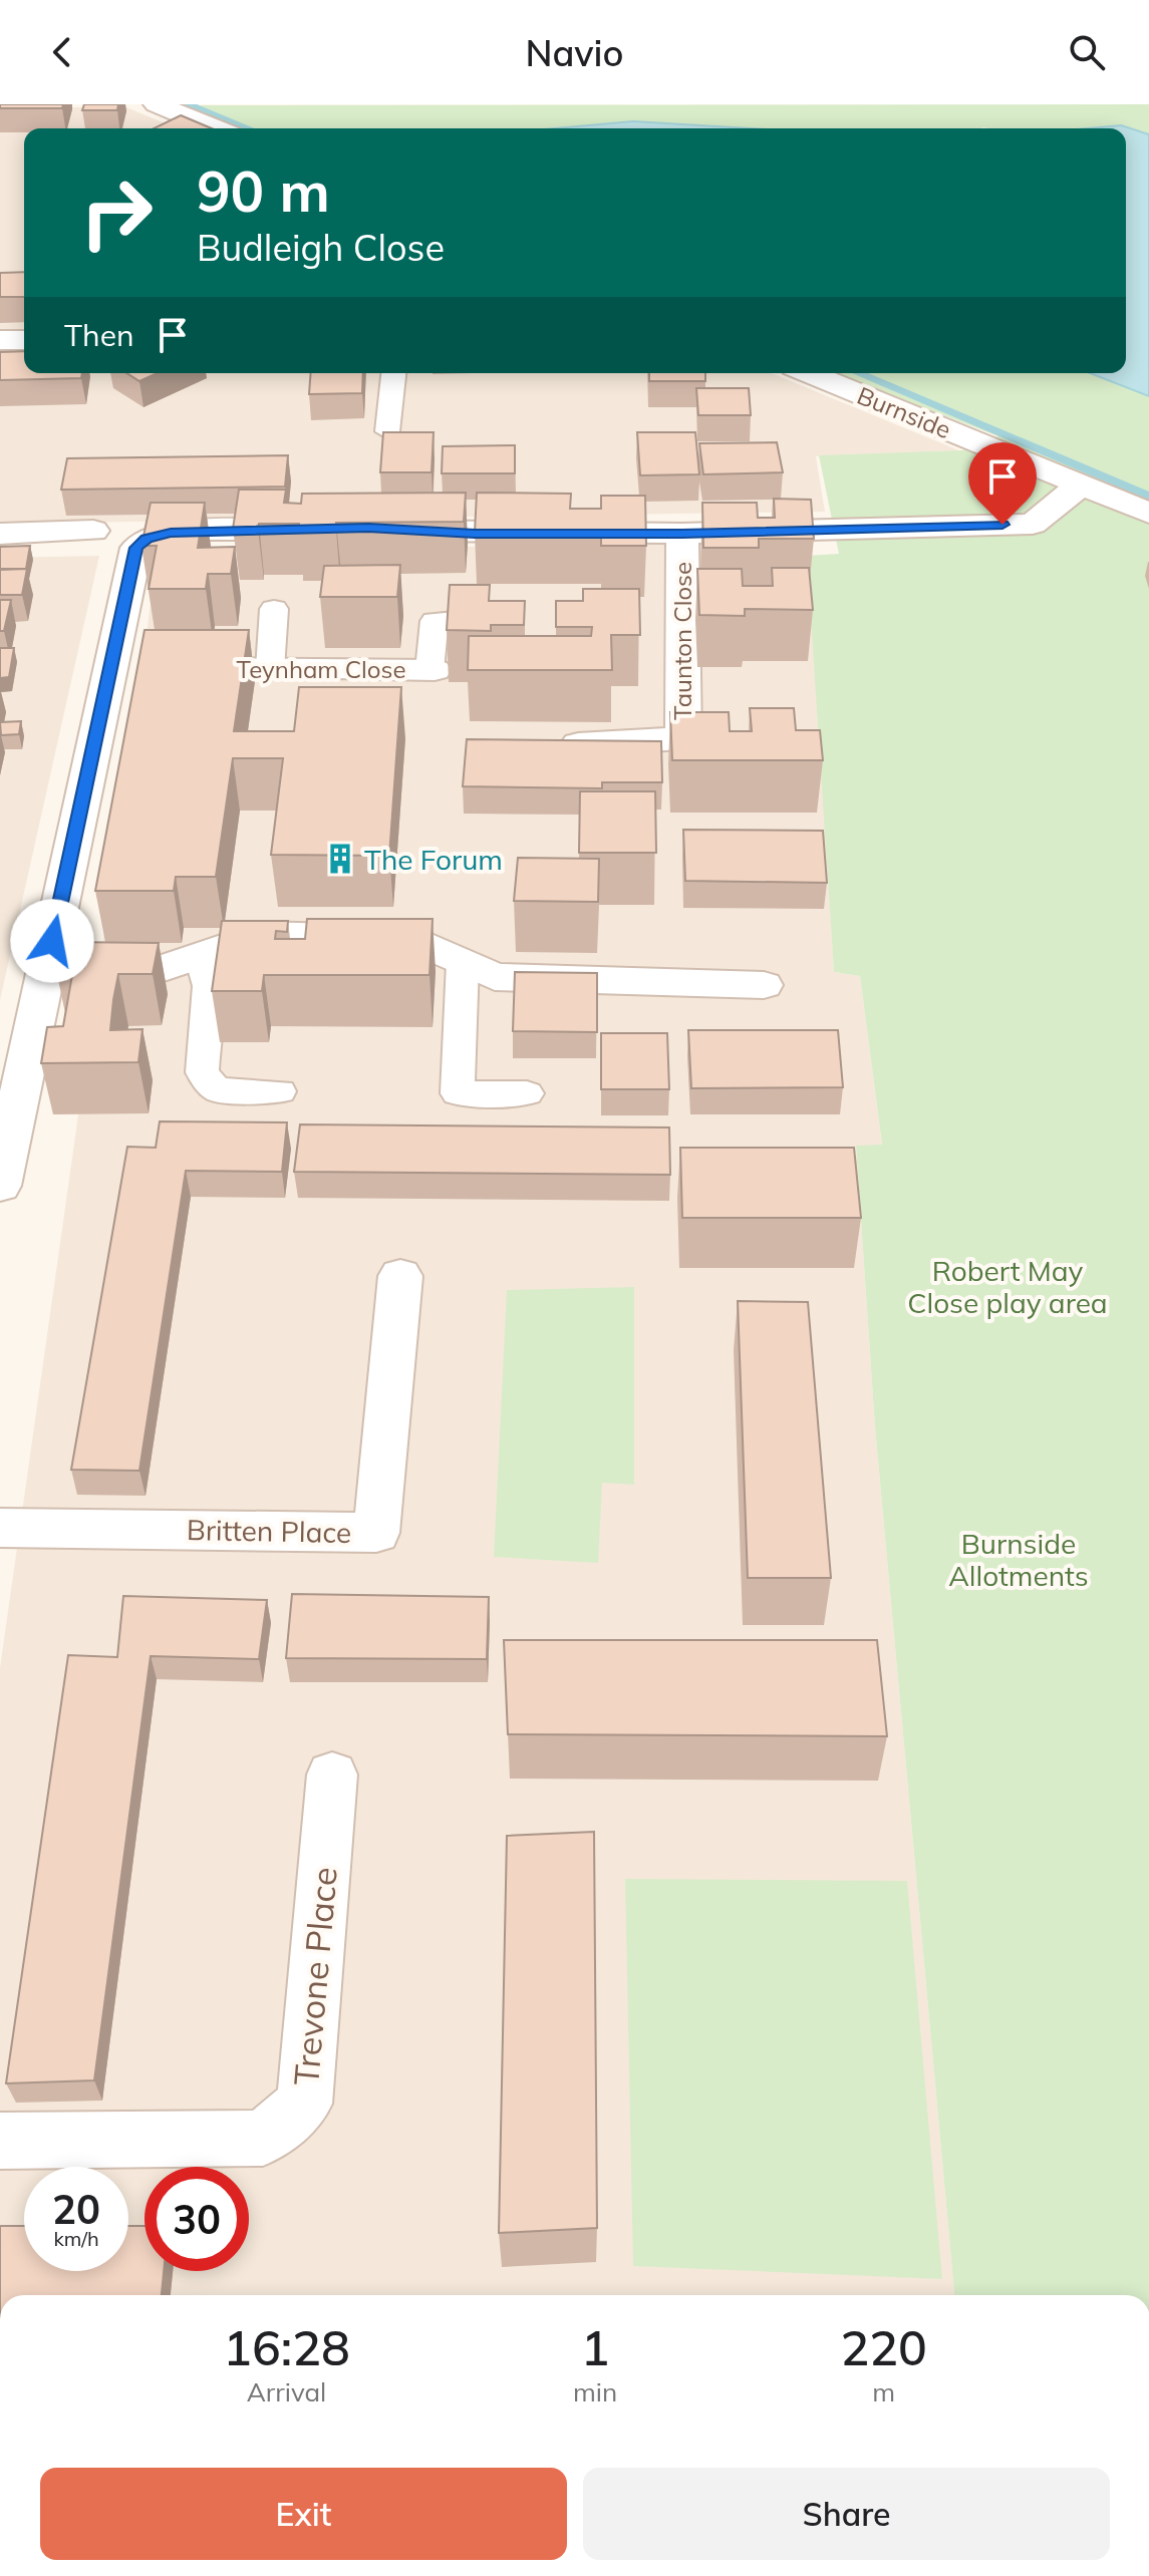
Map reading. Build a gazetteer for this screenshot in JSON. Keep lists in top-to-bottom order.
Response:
{
  "streets": {
    "street": [
      "Burnside",
      "Taunton Close",
      "Teynham Close",
      "Britten Place",
      "Trevone Place"
    ]
  },
  "parks": ["Robert May Close play area", "Burnside Allotments"],
  "places": {
    "building": ["The Forum"]
  },
  "page": {
    "header": "Navio",
    "turn": ["90 m", "Budleigh Close"],
    "then": "Then",
    "speed": "20 km/h",
    "limit": "30",
    "eta": [
      "16:28",
      "Arrival",
      "1",
      "min",
      "220",
      "m"
    ],
    "buttons": ["Exit", "Share"]
  }
}
